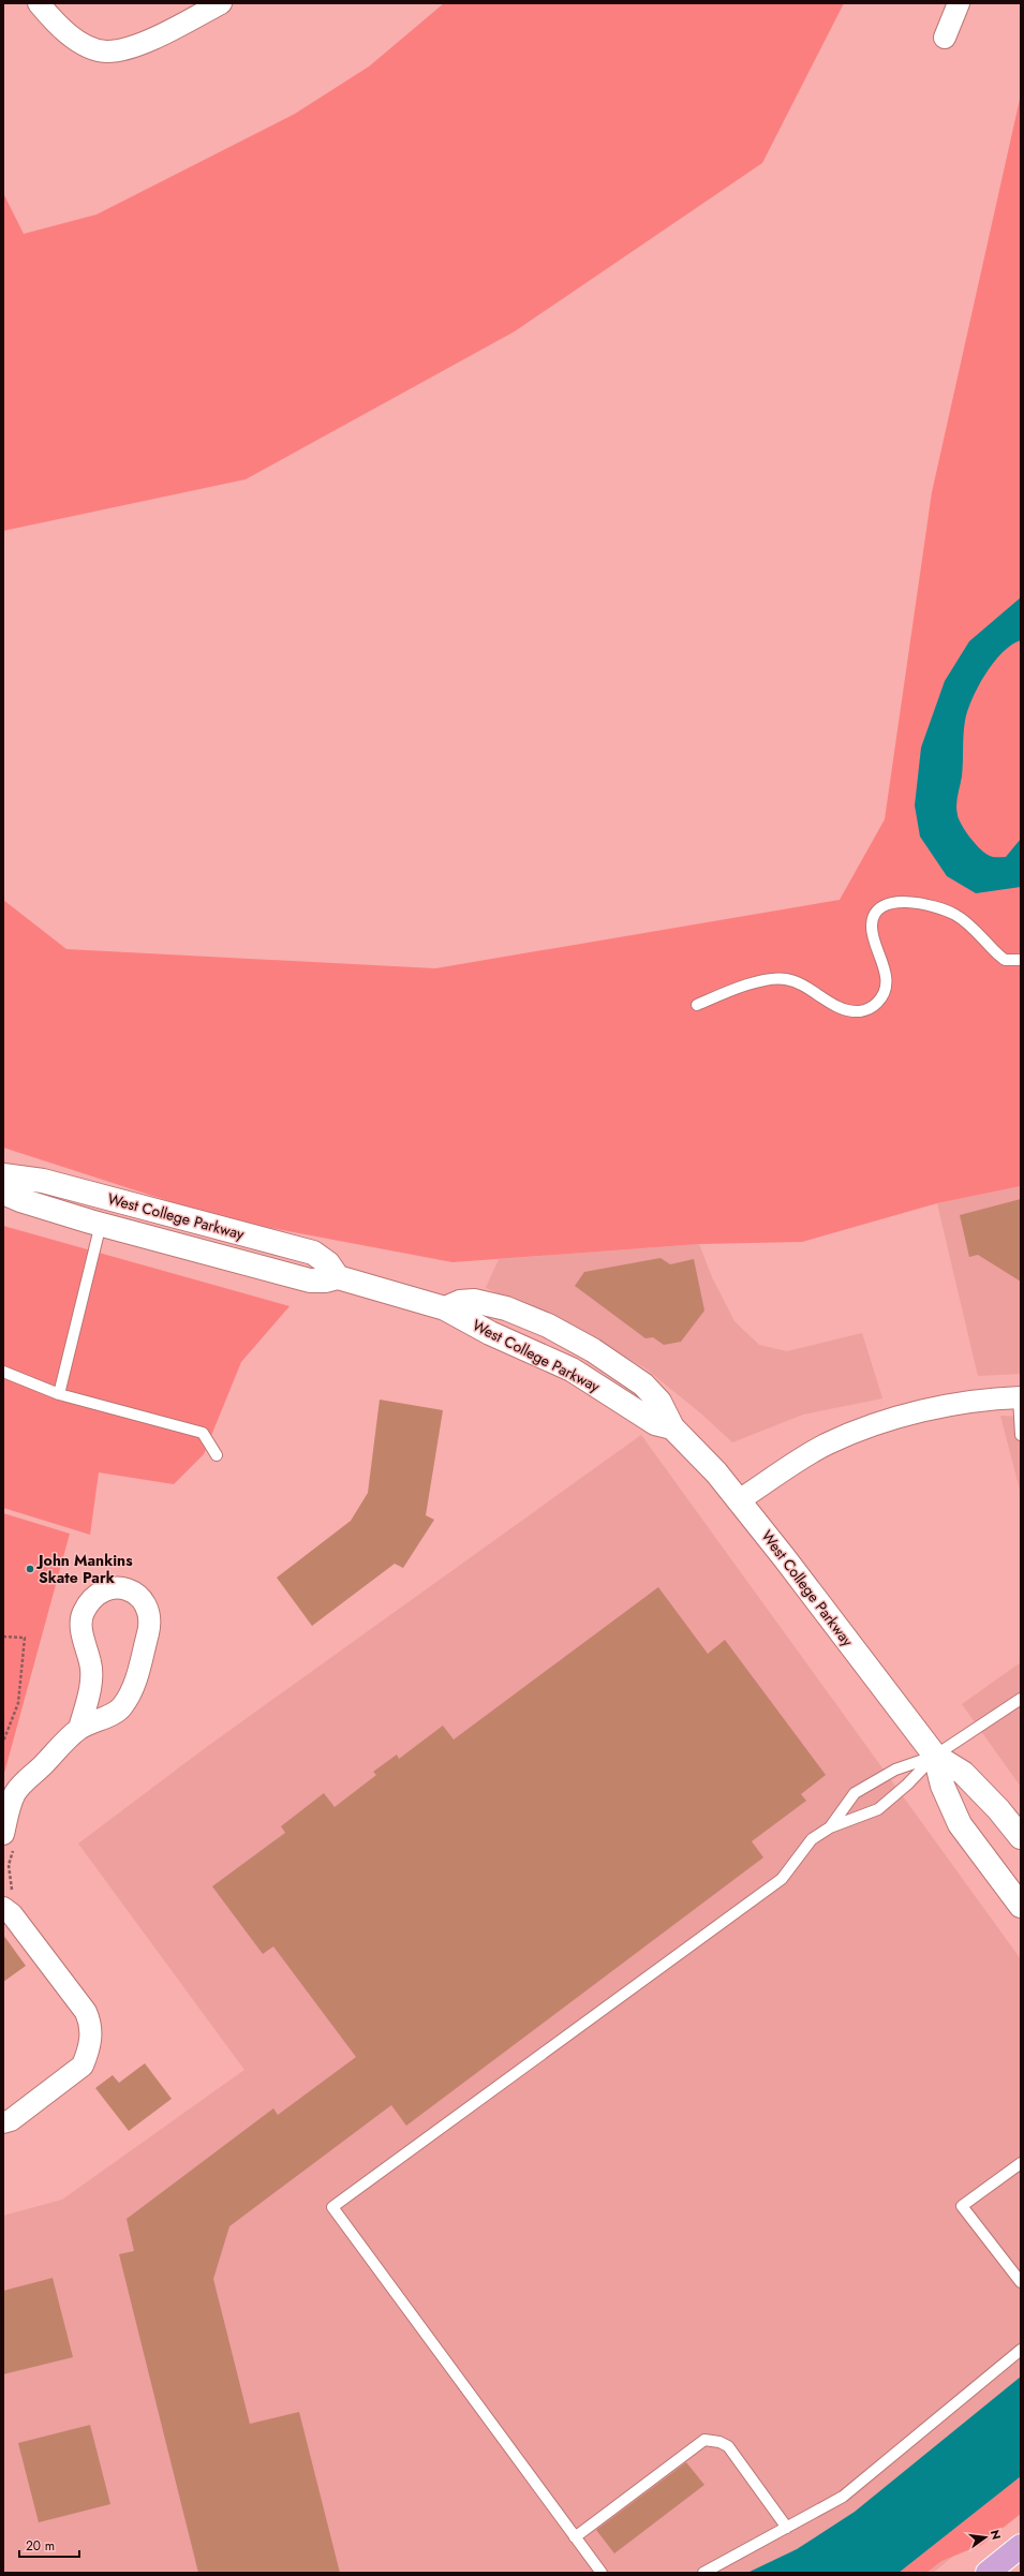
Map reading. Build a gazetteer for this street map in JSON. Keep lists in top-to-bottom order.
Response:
{
  "streets": {
    "street": ["West College Parkway"]
  },
  "places": ["John Mankins Skate Park"],
  "scale_bar": "20 m",
  "north": "right"
}
